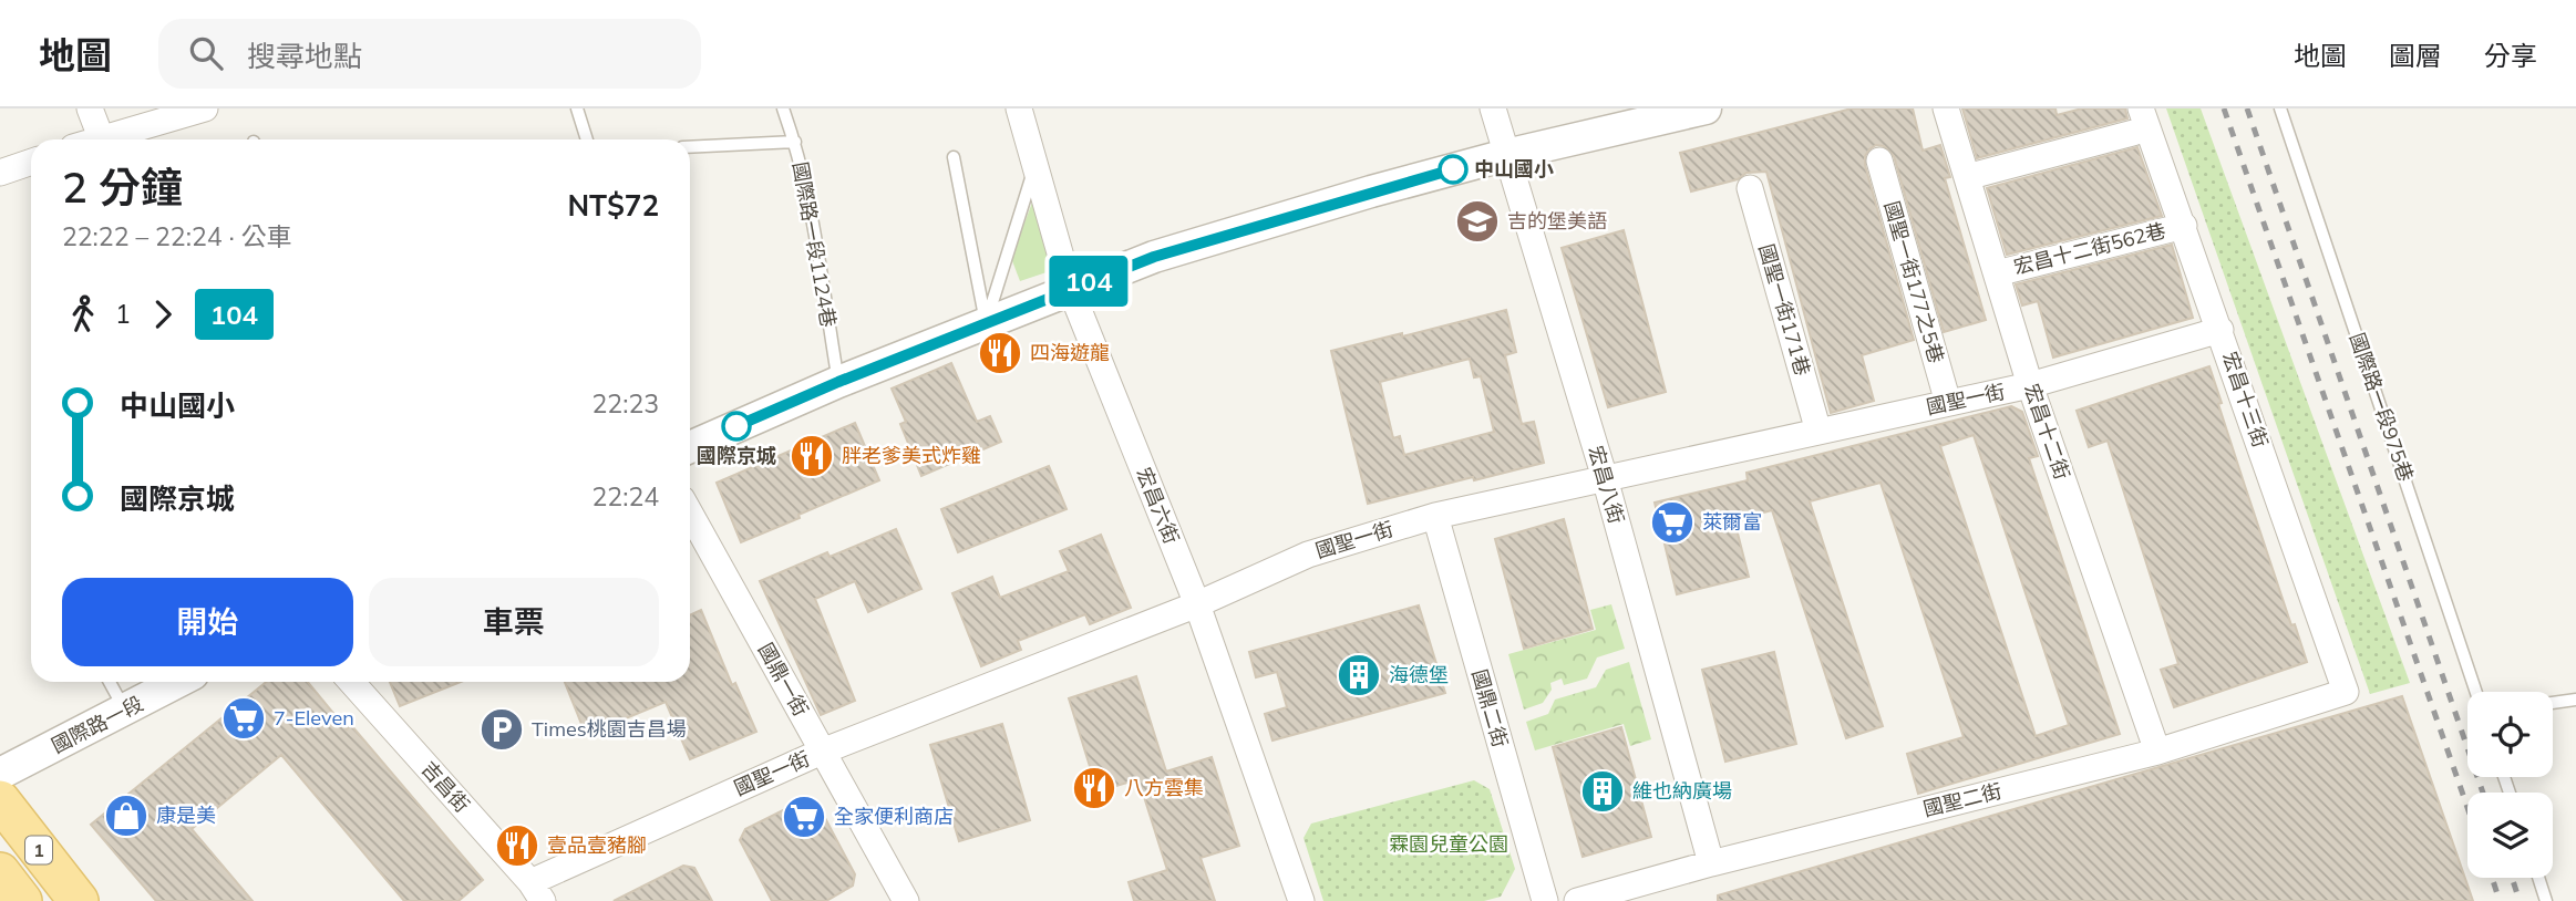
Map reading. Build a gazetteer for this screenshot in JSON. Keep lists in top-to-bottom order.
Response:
{
  "streets": {
    "main road": ["1"],
    "street": [
      "宏昌十二街562巷",
      "國聖一街177之5巷",
      "國聖一街171巷",
      "國聖一街",
      "宏昌十三街",
      "宏昌十二街",
      "宏昌八街",
      "宏昌六街",
      "國鼎一街",
      "國鼎二街",
      "國際路一段",
      "吉昌街",
      "國聖二街"
    ],
    "lane": ["國際路一段1124巷", "國際路一段975巷"]
  },
  "crossings": [
    ["宏昌十二街562巷", "宏昌十三街"],
    ["宏昌十二街562巷", "宏昌十二街"],
    ["國聖一街177之5巷", "國聖一街"],
    ["國聖一街171巷", "國聖一街"],
    ["國聖一街", "宏昌十三街"],
    ["國聖一街", "宏昌十二街"],
    ["國聖一街", "宏昌八街"],
    ["國聖一街", "宏昌六街"],
    ["國聖一街", "國鼎一街"],
    ["國聖一街", "國鼎二街"],
    ["國聖一街", "吉昌街"],
    ["宏昌十三街", "國聖二街"],
    ["宏昌十二街", "國聖二街"],
    ["宏昌八街", "國聖二街"]
  ],
  "parks": ["霖園兒童公園"],
  "places": {
    "other": ["中山國小", "國際京城"],
    "school or university": ["吉的堡美語"],
    "restaurant": [
      "四海遊龍",
      "胖老爹美式炸雞",
      "八方雲集",
      "壹品壹豬腳"
    ],
    "supermarket": ["萊爾富", "7-Eleven", "全家便利商店"],
    "building": ["海德堡", "維也納廣場"],
    "parking": ["Times桃園吉昌場"],
    "shop": ["康是美"]
  },
  "lines": ["bus line 104"],
  "page": {
    "header": "地圖",
    "search": "搜尋地點",
    "nav": ["地圖", "圖層", "分享"],
    "on_map": "104",
    "heading": ["2 分鐘", "22:22 – 22:24 · 公車", "NT$72"],
    "legs": ["1", "104"],
    "list": [
      {
        "name": "中山國小",
        "value": "22:23"
      },
      {
        "name": "國際京城",
        "value": "22:24"
      }
    ],
    "buttons": ["開始", "車票"]
  }
}
